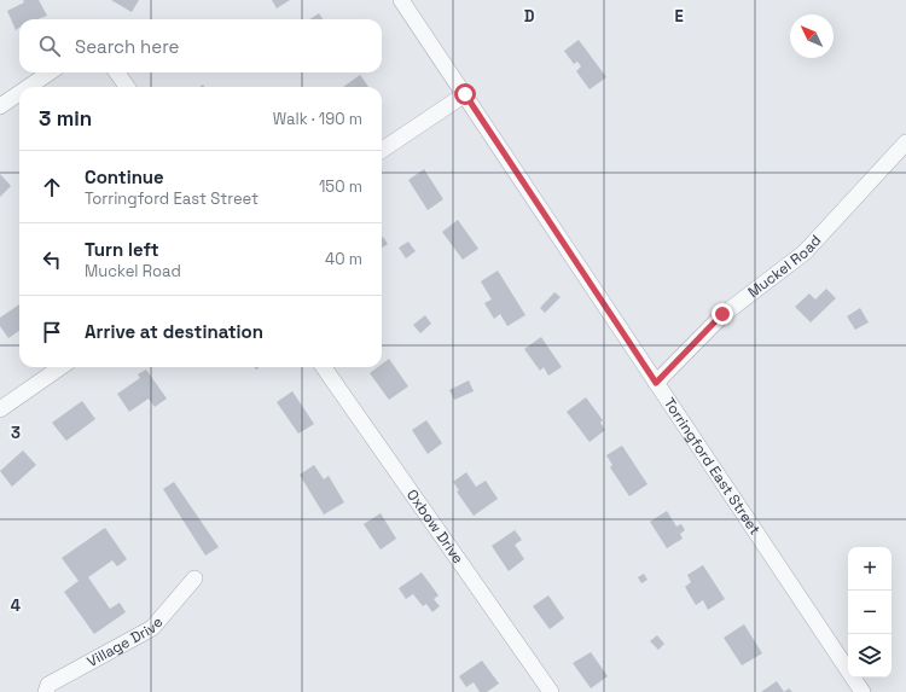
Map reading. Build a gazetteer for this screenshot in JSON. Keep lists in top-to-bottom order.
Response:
{
  "streets": {
    "street": [
      "Muckel Road",
      "Torringford East Street",
      "Oxbow Drive",
      "Village Drive"
    ]
  },
  "crossings": [
    ["Muckel Road", "Torringford East Street"]
  ],
  "north": "top left",
  "page": {
    "search": "Search here",
    "heading": ["3 min", "Walk · 190 m"],
    "list": [
      ["Continue", "Torringford East Street", "150 m"],
      ["Turn left", "Muckel Road", "40 m"],
      "Arrive at destination"
    ],
    "map_buttons": ["+", "−"]
  },
  "grid": {
    "columns": ["D", "E"],
    "rows": ["3", "4"]
  }
}
